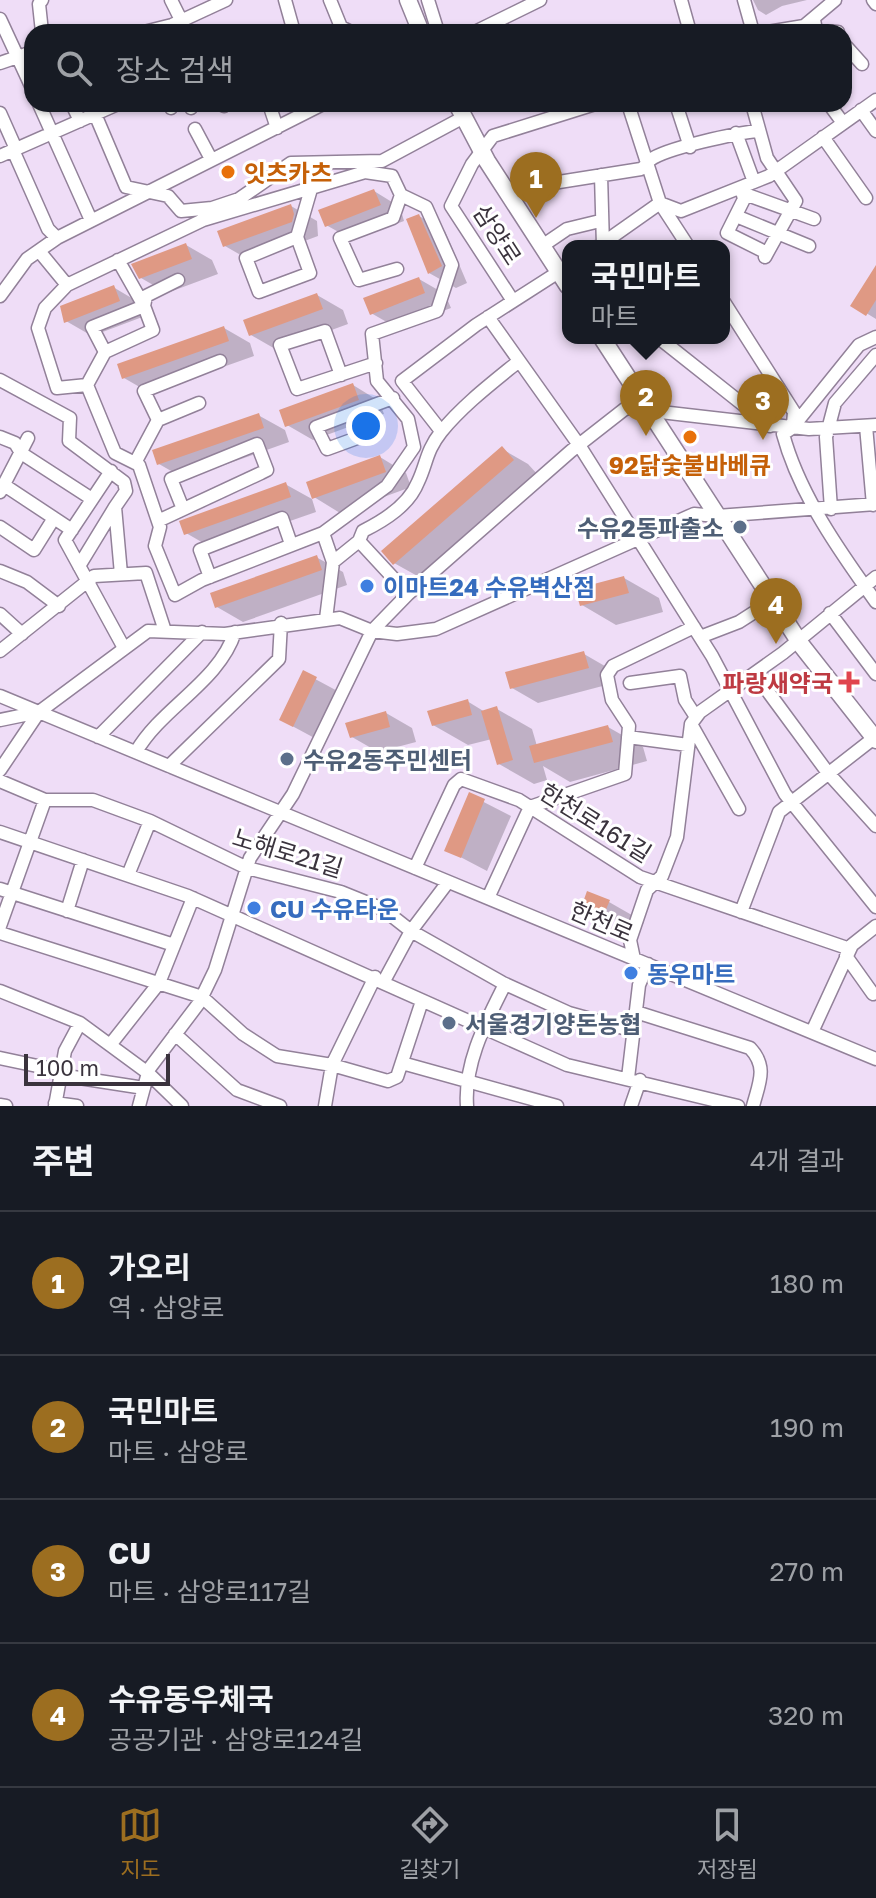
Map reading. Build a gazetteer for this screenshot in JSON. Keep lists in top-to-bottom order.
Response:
{
  "streets": {
    "main road": ["삼양로"],
    "street": ["한천로161길", "노해로21길", "한천로"]
  },
  "crossings": [
    ["한천로161길", "한천로"]
  ],
  "places": {
    "other": [
      "잇츠카츠",
      "92닭숯불바베큐",
      "수유2동파출소",
      "이마트24 수유벽산점",
      "수유2동주민센터",
      "CU 수유타운",
      "동우마트",
      "서울경기양돈농협"
    ],
    "health": ["파랑새약국"]
  },
  "scale_bar": "100 m",
  "page": {
    "search": "장소 검색",
    "pins": [
      "1",
      "2",
      "3",
      "4"
    ],
    "popup": ["국민마트", "마트"],
    "scale": "100 m",
    "heading": ["주변", "4개 결과"],
    "list": [
      {
        "mark": "1",
        "name": "가오리",
        "note": "역 · 삼양로",
        "value": "180 m"
      },
      {
        "mark": "2",
        "name": "국민마트",
        "note": "마트 · 삼양로",
        "value": "190 m"
      },
      {
        "mark": "3",
        "name": "CU",
        "note": "마트 · 삼양로117길",
        "value": "270 m"
      },
      {
        "mark": "4",
        "name": "수유동우체국",
        "note": "공공기관 · 삼양로124길",
        "value": "320 m"
      }
    ],
    "nav": ["지도", "길찾기", "저장됨"]
  }
}
